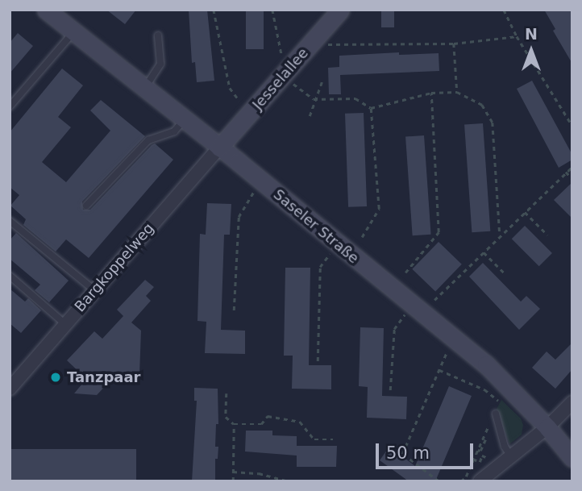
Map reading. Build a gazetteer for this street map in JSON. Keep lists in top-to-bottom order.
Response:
{
  "streets": {
    "street": ["Jesselallee", "Saseler Straße", "Bargkoppelweg"]
  },
  "crossings": [
    ["Jesselallee", "Saseler Straße"],
    ["Jesselallee", "Bargkoppelweg"],
    ["Saseler Straße", "Bargkoppelweg"]
  ],
  "places": ["Tanzpaar"],
  "scale_bar": "50 m",
  "north": "top"
}
